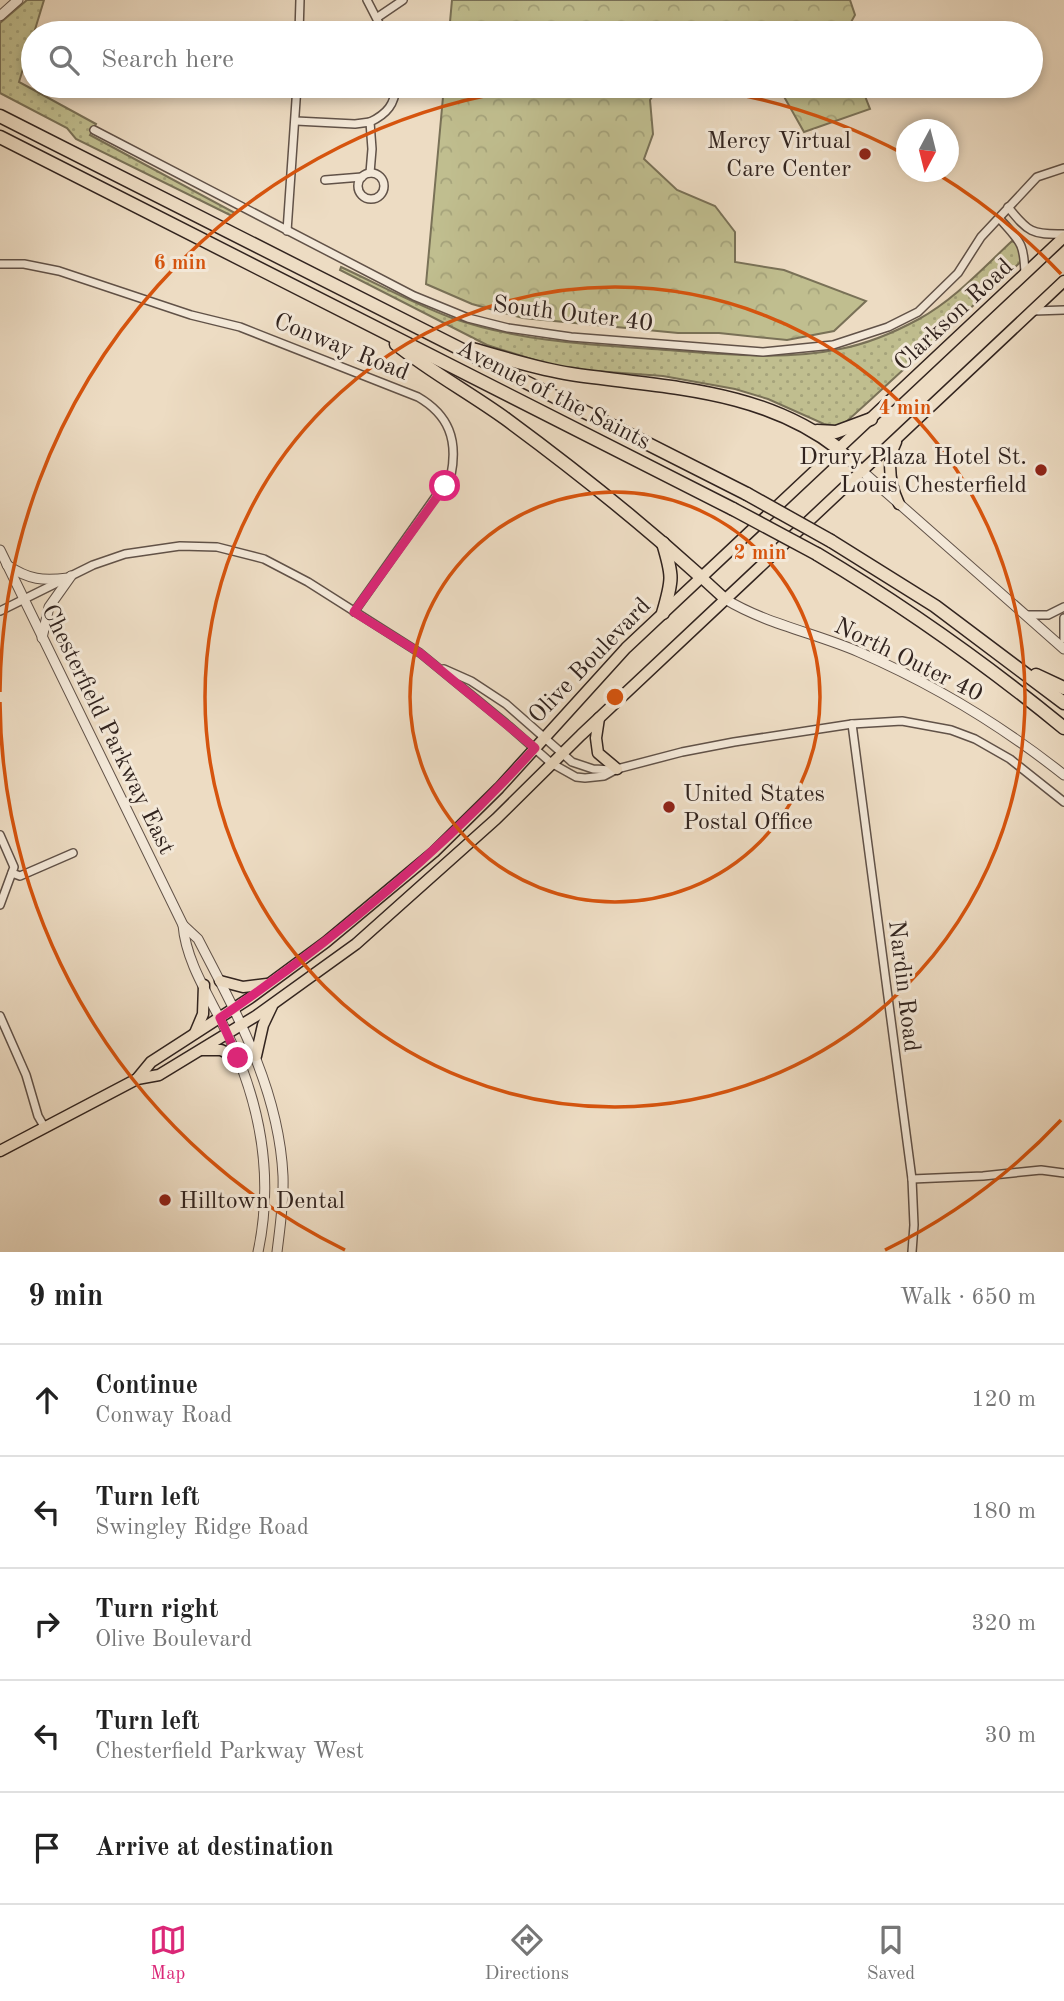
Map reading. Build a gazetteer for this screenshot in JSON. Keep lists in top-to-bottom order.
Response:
{
  "streets": {
    "highway": ["Avenue of the Saints"],
    "main road": ["Clarkson Road", "Olive Boulevard"],
    "street": [
      "South Outer 40",
      "Conway Road",
      "North Outer 40",
      "Chesterfield Parkway East",
      "Nardin Road"
    ]
  },
  "crossings": [
    ["Clarkson Road", "Olive Boulevard"],
    ["North Outer 40", "Olive Boulevard"],
    ["Olive Boulevard", "Chesterfield Parkway East"]
  ],
  "places": [
    "Mercy Virtual Care Center",
    "Drury Plaza Hotel St. Louis Chesterfield",
    "United States Postal Office",
    "Hilltown Dental"
  ],
  "north": "bottom",
  "page": {
    "search": "Search here",
    "heading": ["9 min", "Walk · 650 m"],
    "list": [
      ["Continue", "Conway Road", "120 m"],
      ["Turn left", "Swingley Ridge Road", "180 m"],
      ["Turn right", "Olive Boulevard", "320 m"],
      ["Turn left", "Chesterfield Parkway West", "30 m"],
      "Arrive at destination"
    ],
    "nav": ["Map", "Directions", "Saved"]
  },
  "rings": ["6 min", "4 min", "2 min"]
}
